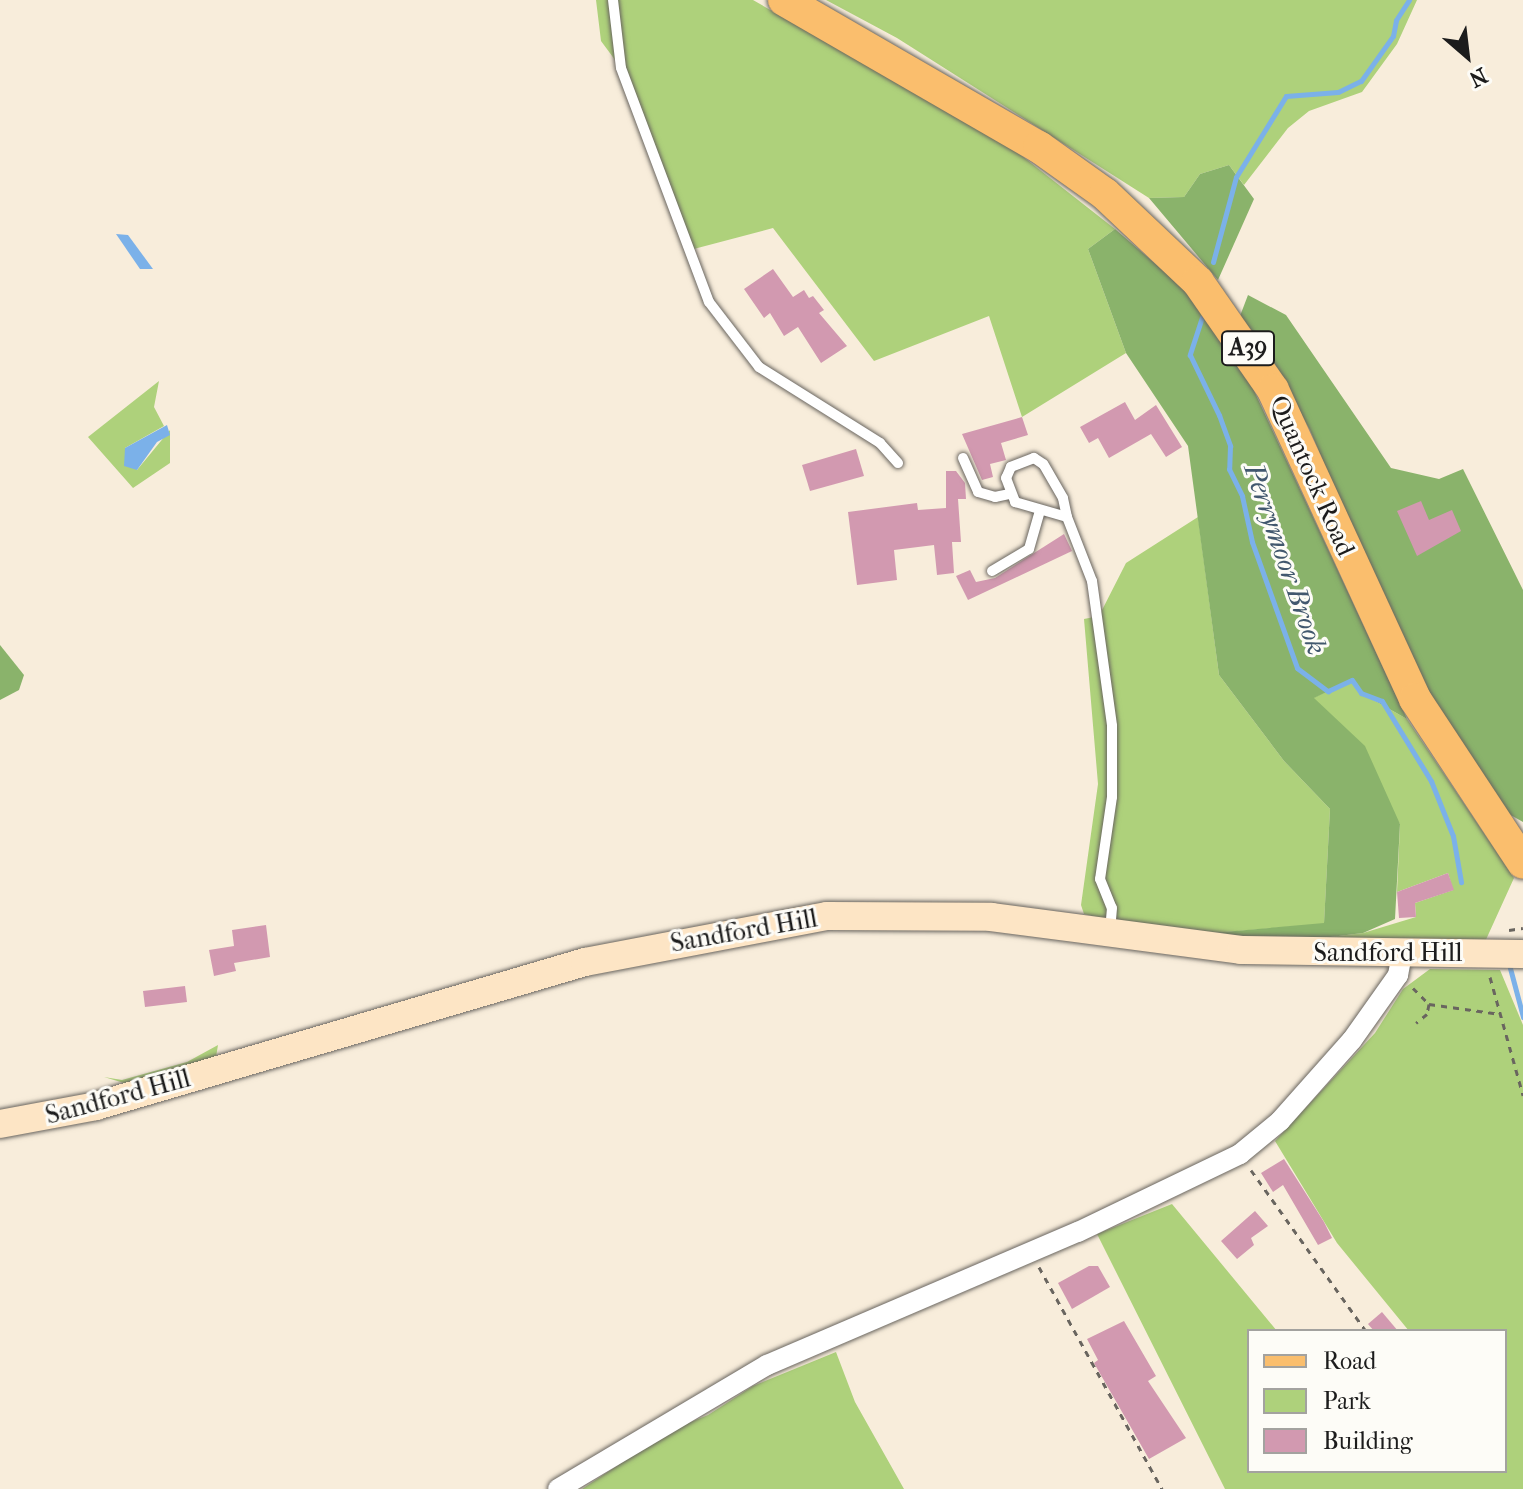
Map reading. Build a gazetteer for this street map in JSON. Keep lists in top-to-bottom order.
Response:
{
  "streets": {
    "main road": ["A39", "Quantock Road", "Sandford Hill"]
  },
  "water": ["Perrymoor Brook"],
  "legend": ["Road", "Park", "Building"],
  "north": "bottom right"
}
